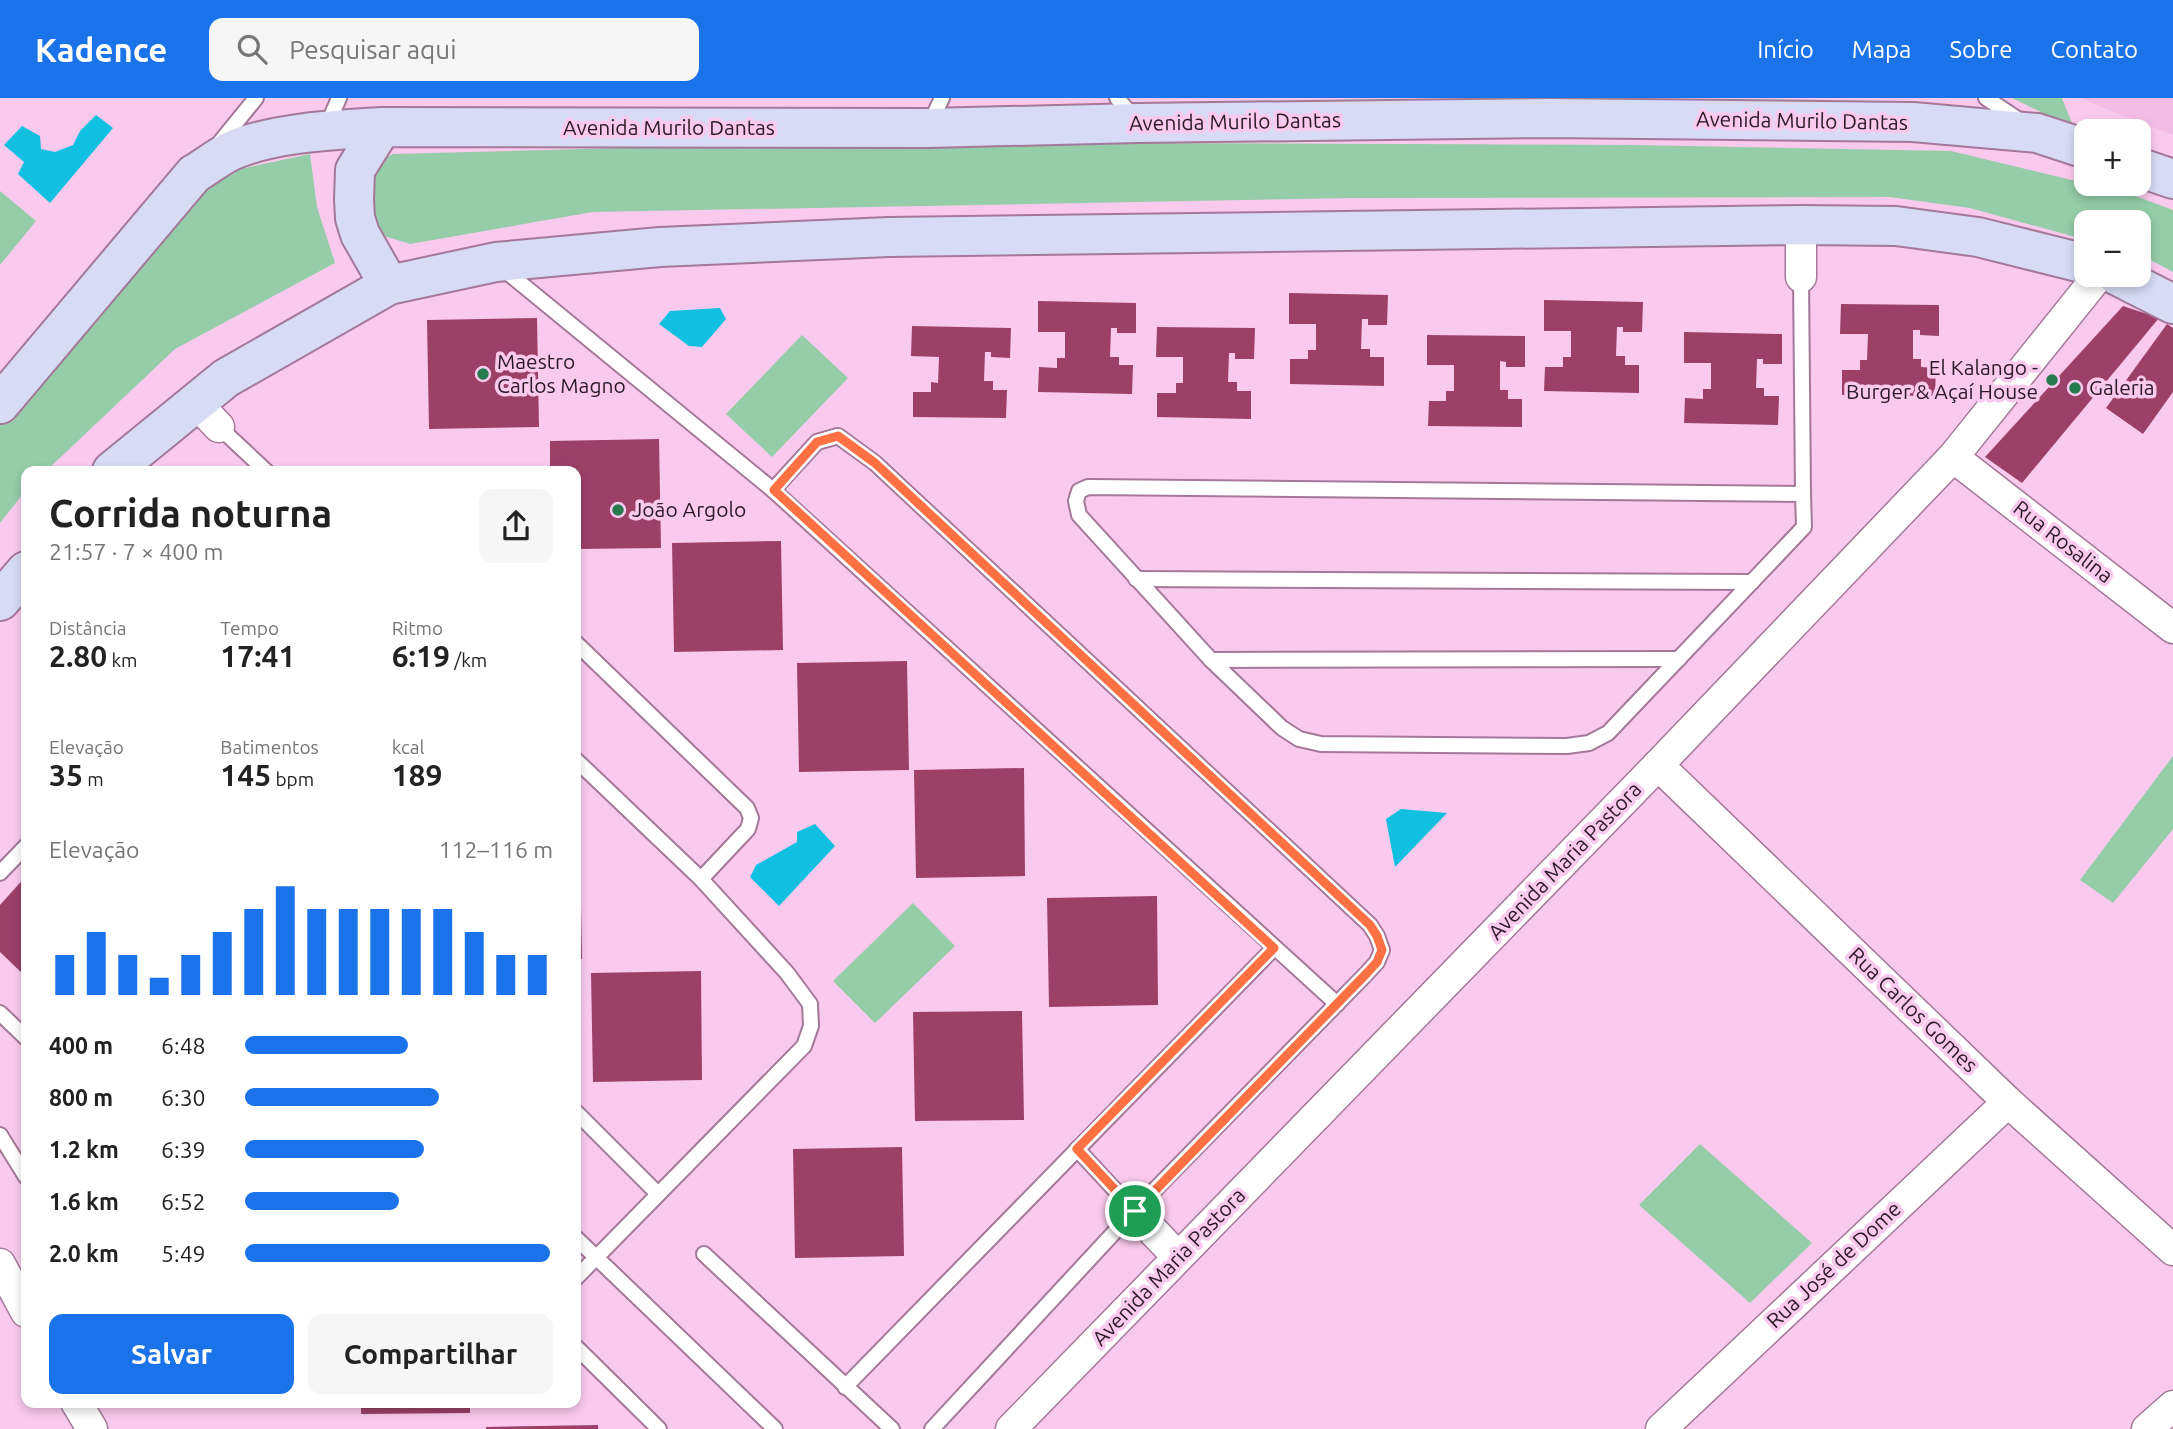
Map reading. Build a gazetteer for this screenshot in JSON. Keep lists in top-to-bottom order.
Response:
{
  "streets": {
    "main road": ["Avenida Murilo Dantas"],
    "street": [
      "Rua Rosalina",
      "Avenida Maria Pastora",
      "Rua Carlos Gomes",
      "Rua José de Dome"
    ]
  },
  "crossings": [
    ["Rua Rosalina", "Avenida Maria Pastora"],
    ["Avenida Maria Pastora", "Rua Carlos Gomes"],
    ["Rua Carlos Gomes", "Rua José de Dome"]
  ],
  "places": [
    "Maestro Carlos Magno",
    "El Kalango - Burger & Açaí House",
    "Galeria",
    "João Argolo"
  ],
  "page": {
    "header": "Kadence",
    "search": "Pesquisar aqui",
    "nav": [
      "Início",
      "Mapa",
      "Sobre",
      "Contato"
    ],
    "map_buttons": ["+", "−"],
    "heading": ["Corrida noturna", "21:57 · 7 × 400 m"],
    "stats": [
      ["Distância", "2.80 km"],
      ["Tempo", "17:41"],
      ["Ritmo", "6:19 /km"],
      ["Elevação", "35 m"],
      ["Batimentos", "145 bpm"],
      ["kcal", "189"]
    ],
    "chart": ["Elevação", "112–116 m"],
    "list": [
      {
        "name": "400 m",
        "note": "6:48"
      },
      {
        "name": "800 m",
        "note": "6:30"
      },
      {
        "name": "1.2 km",
        "note": "6:39"
      },
      {
        "name": "1.6 km",
        "note": "6:52"
      },
      {
        "name": "2.0 km",
        "note": "5:49"
      }
    ],
    "buttons": ["Salvar", "Compartilhar"]
  }
}
